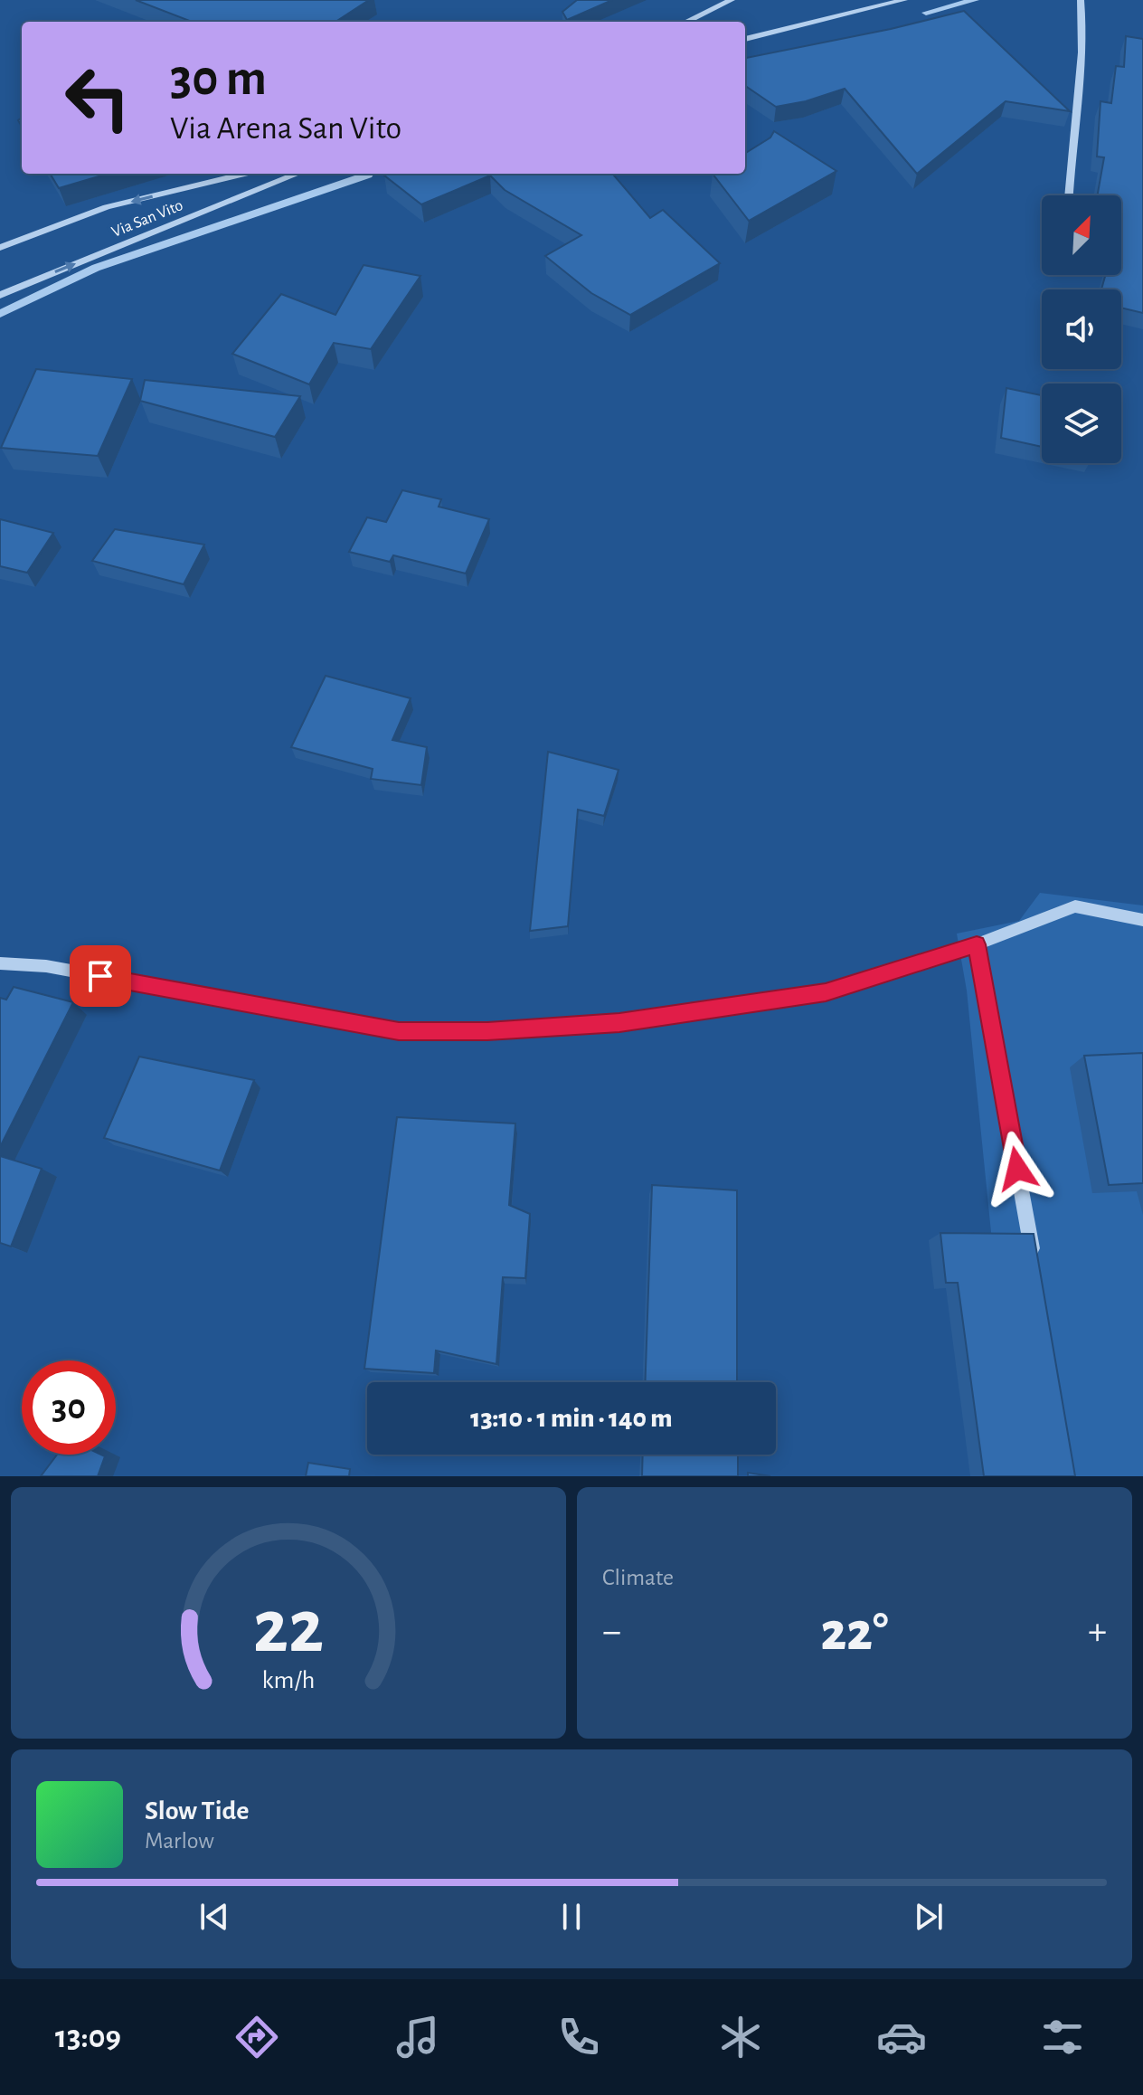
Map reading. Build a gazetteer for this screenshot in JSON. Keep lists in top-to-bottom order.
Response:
{
  "streets": {
    "street": ["Via San Vito"]
  },
  "north": "top right",
  "page": {
    "turn": ["30 m", "Via Arena San Vito"],
    "limit": "30",
    "trip": "13:10 · 1 min · 140 m",
    "tile": "Climate",
    "heat": ["−", "22°", "+"],
    "song": ["Slow Tide", "Marlow"],
    "tabs": "13:09",
    "gauge": ["22", "km/h"]
  }
}
